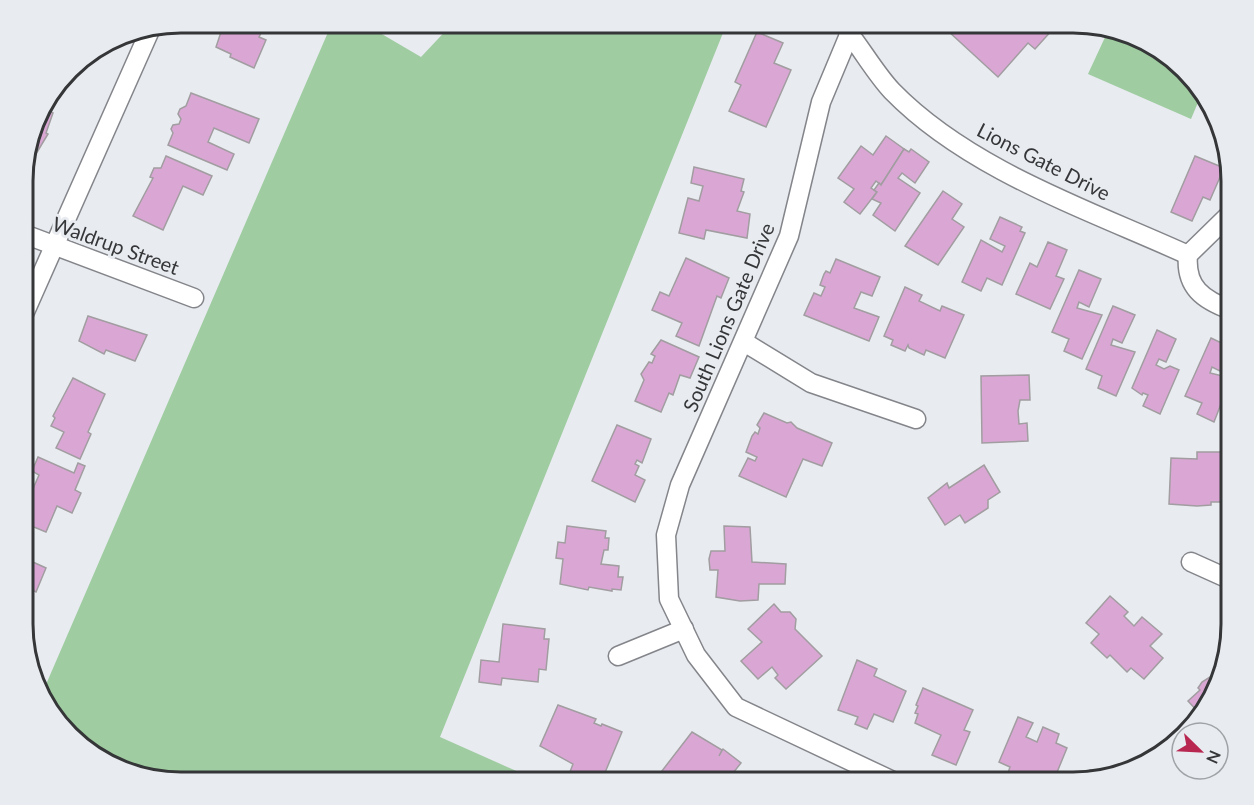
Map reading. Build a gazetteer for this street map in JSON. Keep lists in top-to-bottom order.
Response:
{
  "streets": {
    "street": ["Lions Gate Drive", "Waldrup Street", "South Lions Gate Drive"]
  },
  "north": "bottom right"
}
